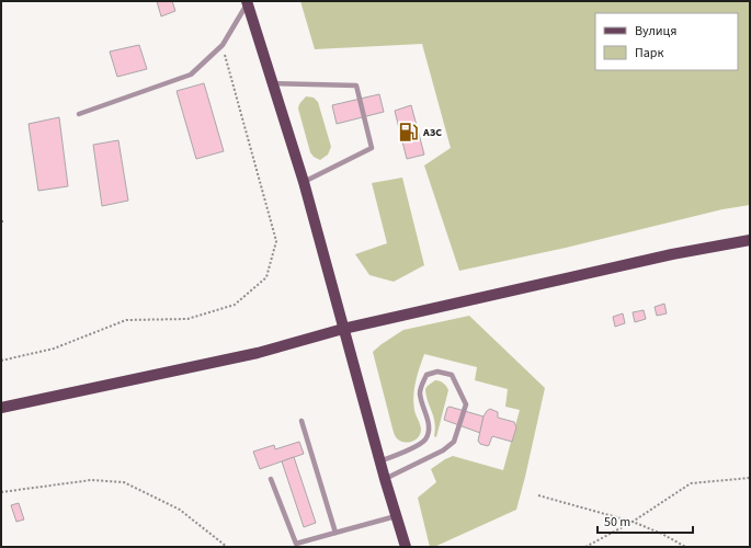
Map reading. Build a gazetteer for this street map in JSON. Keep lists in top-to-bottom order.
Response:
{
  "places": {
    "fuel station": ["АЗС"]
  },
  "legend": ["Вулиця", "Парк"],
  "scale_bar": "50 m"
}
